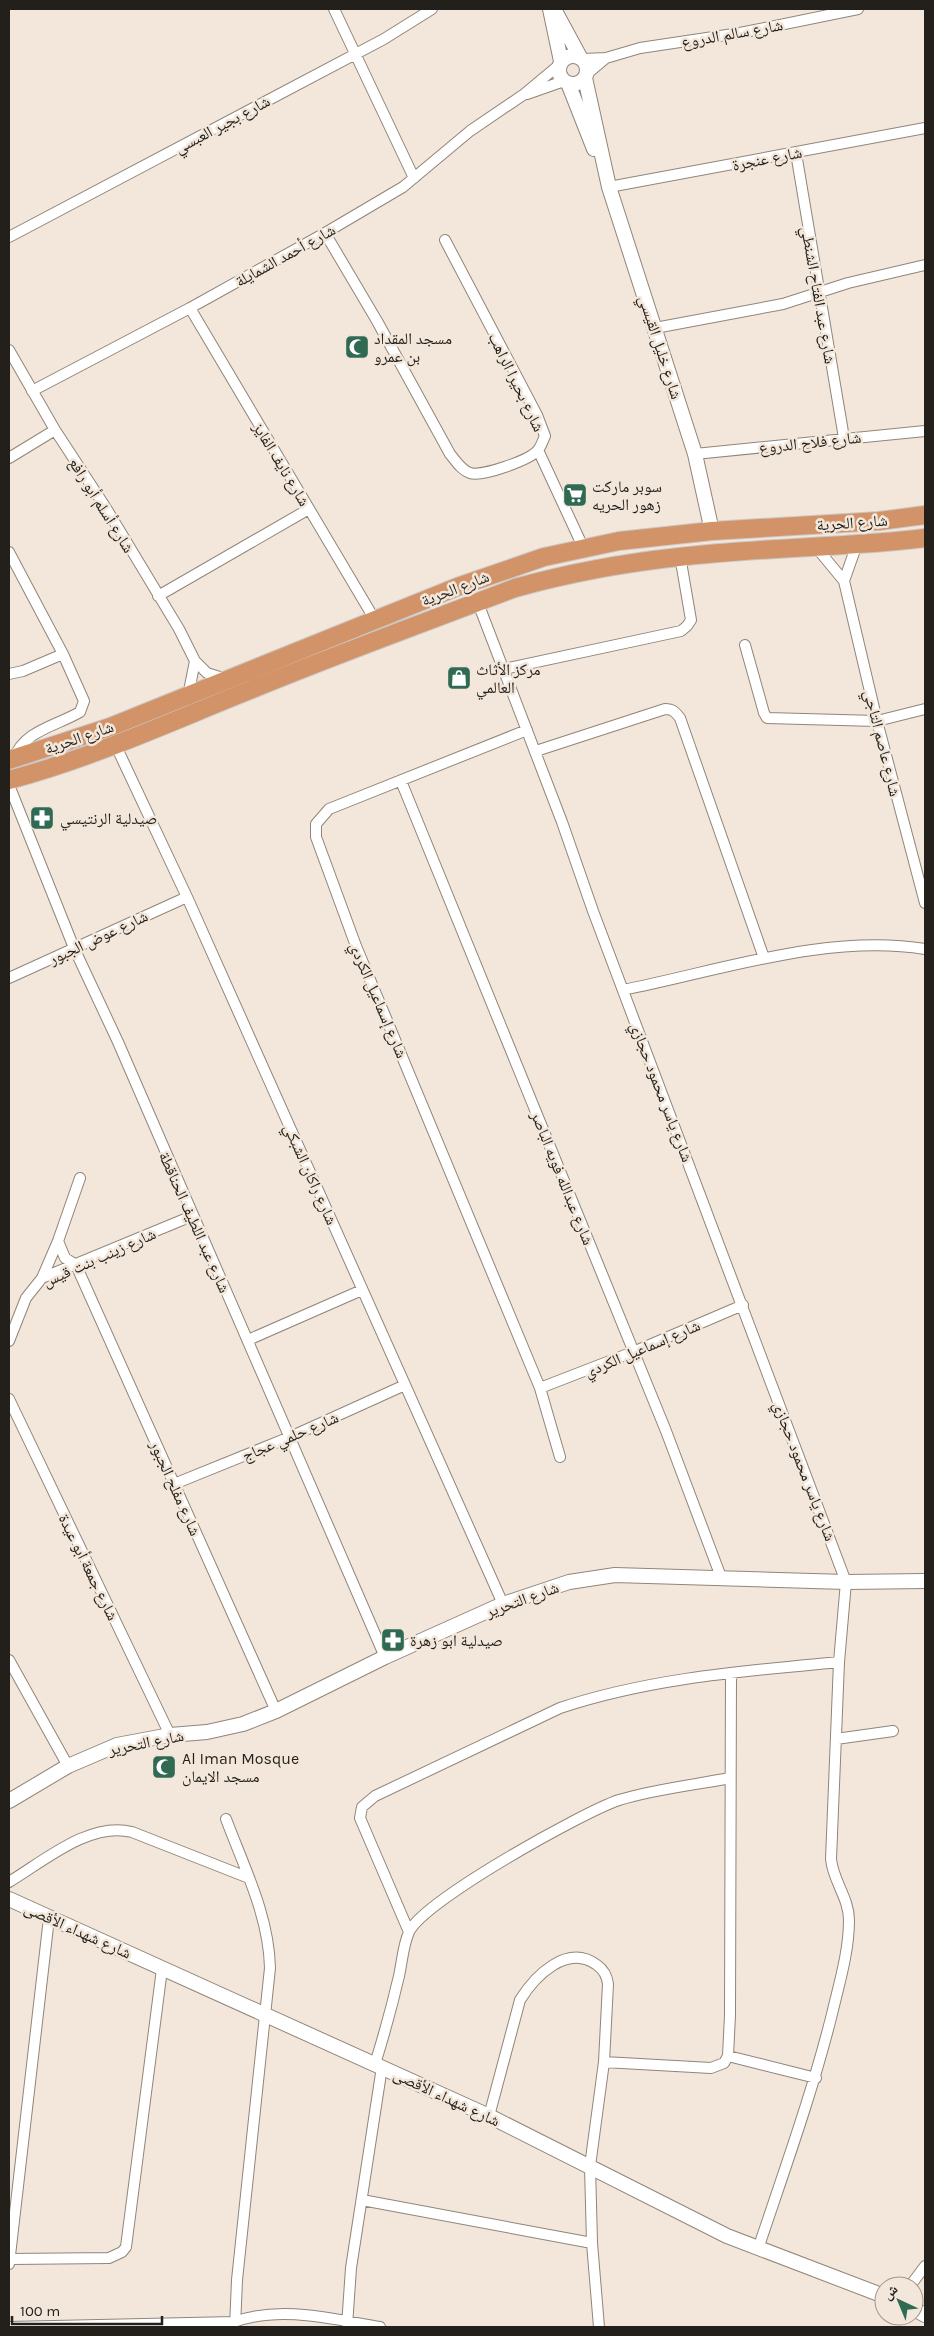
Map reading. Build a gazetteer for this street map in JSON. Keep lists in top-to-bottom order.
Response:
{
  "streets": {
    "highway": ["شارع الحرية"],
    "street": [
      "شارع سالم الدروع",
      "شارع بجير العبسي",
      "شارع عنجرة",
      "شارع أحمد الشمايلة",
      "شارع عبد الفتاح الشنطي",
      "شارع خليل القيسي",
      "شارع بحيرا الراهب",
      "شارع فلاح الدروع",
      "شارع نايف الفايز",
      "شارع أسلم أبو رافع",
      "شارع عاصم التاجي",
      "شارع عوض الجبور",
      "شارع إسماعيل الكردي",
      "شارع ياسر محمود حجازي",
      "شارع راكان الشبكي",
      "شارع عبدالله فويه الباصر",
      "شارع عبد اللطيف الحناقطة",
      "شارع زينب بنت قيس",
      "شارع حلمي عجاج",
      "شارع مفلح الجبور",
      "شارع جمعة أبو عيدة",
      "شارع التحرير",
      "شارع شهداء الأقصى"
    ]
  },
  "crossings": [
    ["شارع سالم الدروع", "شارع أحمد الشمايلة"],
    ["شارع سالم الدروع", "شارع خليل القيسي"],
    ["شارع عنجرة", "شارع عبد الفتاح الشنطي"],
    ["شارع عنجرة", "شارع خليل القيسي"],
    ["شارع أحمد الشمايلة", "شارع خليل القيسي"],
    ["شارع أحمد الشمايلة", "شارع بحيرا الراهب"],
    ["شارع أحمد الشمايلة", "شارع نايف الفايز"],
    ["شارع أحمد الشمايلة", "شارع أسلم أبو رافع"],
    ["شارع عبد الفتاح الشنطي", "شارع فلاح الدروع"],
    ["شارع خليل القيسي", "شارع فلاح الدروع"],
    ["شارع خليل القيسي", "شارع الحرية"],
    ["شارع نايف الفايز", "شارع الحرية"],
    ["شارع أسلم أبو رافع", "شارع الحرية"],
    ["شارع الحرية", "شارع عاصم التاجي"],
    ["شارع الحرية", "شارع ياسر محمود حجازي"],
    ["شارع الحرية", "شارع راكان الشبكي"],
    ["شارع عوض الجبور", "شارع راكان الشبكي"],
    ["شارع عوض الجبور", "شارع عبد اللطيف الحناقطة"],
    ["شارع إسماعيل الكردي", "شارع ياسر محمود حجازي"],
    ["شارع إسماعيل الكردي", "شارع عبدالله فويه الباصر"],
    ["شارع ياسر محمود حجازي", "شارع التحرير"],
    ["شارع راكان الشبكي", "شارع حلمي عجاج"],
    ["شارع راكان الشبكي", "شارع التحرير"],
    ["شارع عبدالله فويه الباصر", "شارع التحرير"],
    ["شارع عبد اللطيف الحناقطة", "شارع زينب بنت قيس"],
    ["شارع عبد اللطيف الحناقطة", "شارع حلمي عجاج"],
    ["شارع عبد اللطيف الحناقطة", "شارع التحرير"],
    ["شارع زينب بنت قيس", "شارع مفلح الجبور"],
    ["شارع حلمي عجاج", "شارع مفلح الجبور"],
    ["شارع مفلح الجبور", "شارع التحرير"],
    ["شارع جمعة أبو عيدة", "شارع التحرير"]
  ],
  "places": {
    "mosque": ["مسجد المقداد بن عمرو", "Al Iman Mosque مسجد الايمان"],
    "supermarket": ["سوبر ماركت زهور الحريه"],
    "shop": ["مركز الأثاث العالمي"],
    "pharmacy": ["صيدلية الرنتيسي", "صيدلية ابو زهرة"]
  },
  "scale_bar": "100 m",
  "north": "top left"
}
